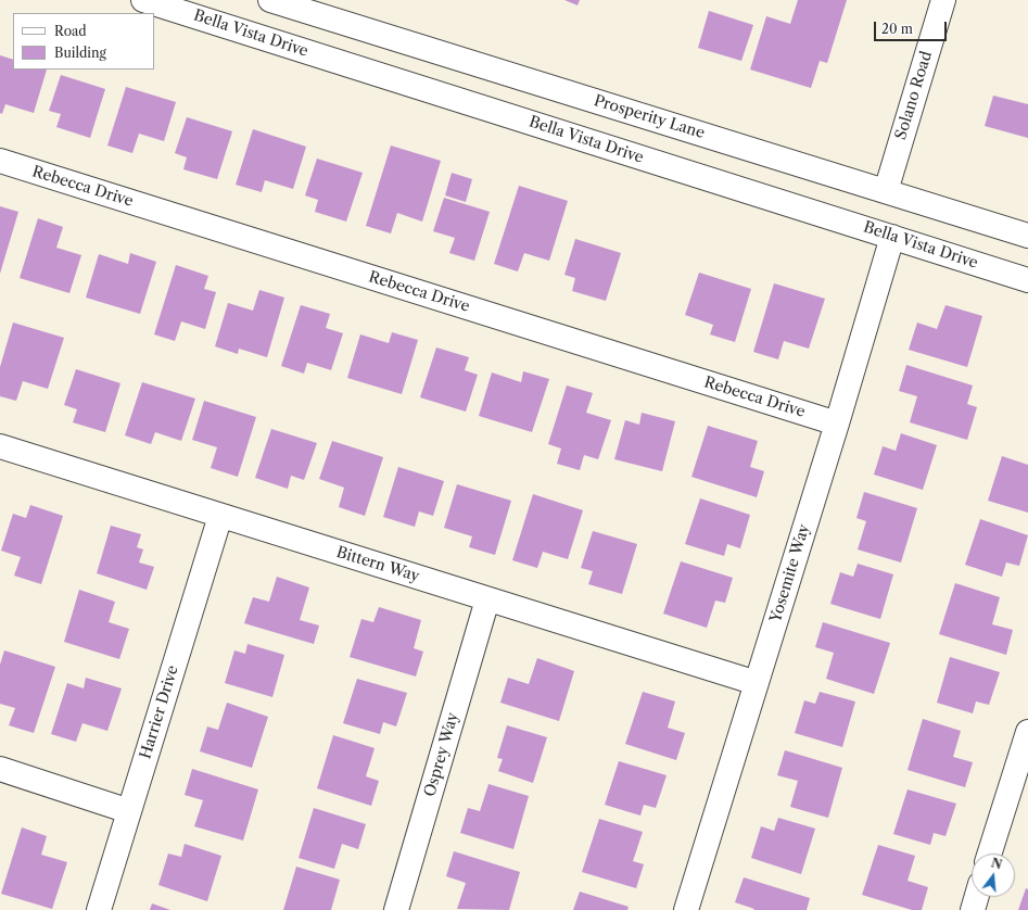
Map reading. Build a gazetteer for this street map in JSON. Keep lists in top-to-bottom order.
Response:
{
  "streets": {
    "street": [
      "Bella Vista Drive",
      "Solano Road",
      "Prosperity Lane",
      "Rebecca Drive",
      "Bittern Way",
      "Yosemite Way",
      "Harrier Drive",
      "Osprey Way"
    ]
  },
  "crossings": [
    ["Bella Vista Drive", "Yosemite Way"],
    ["Solano Road", "Prosperity Lane"],
    ["Rebecca Drive", "Yosemite Way"],
    ["Bittern Way", "Yosemite Way"],
    ["Bittern Way", "Harrier Drive"],
    ["Bittern Way", "Osprey Way"]
  ],
  "legend": ["Road", "Building"],
  "scale_bar": "20 m",
  "north": "top"
}
